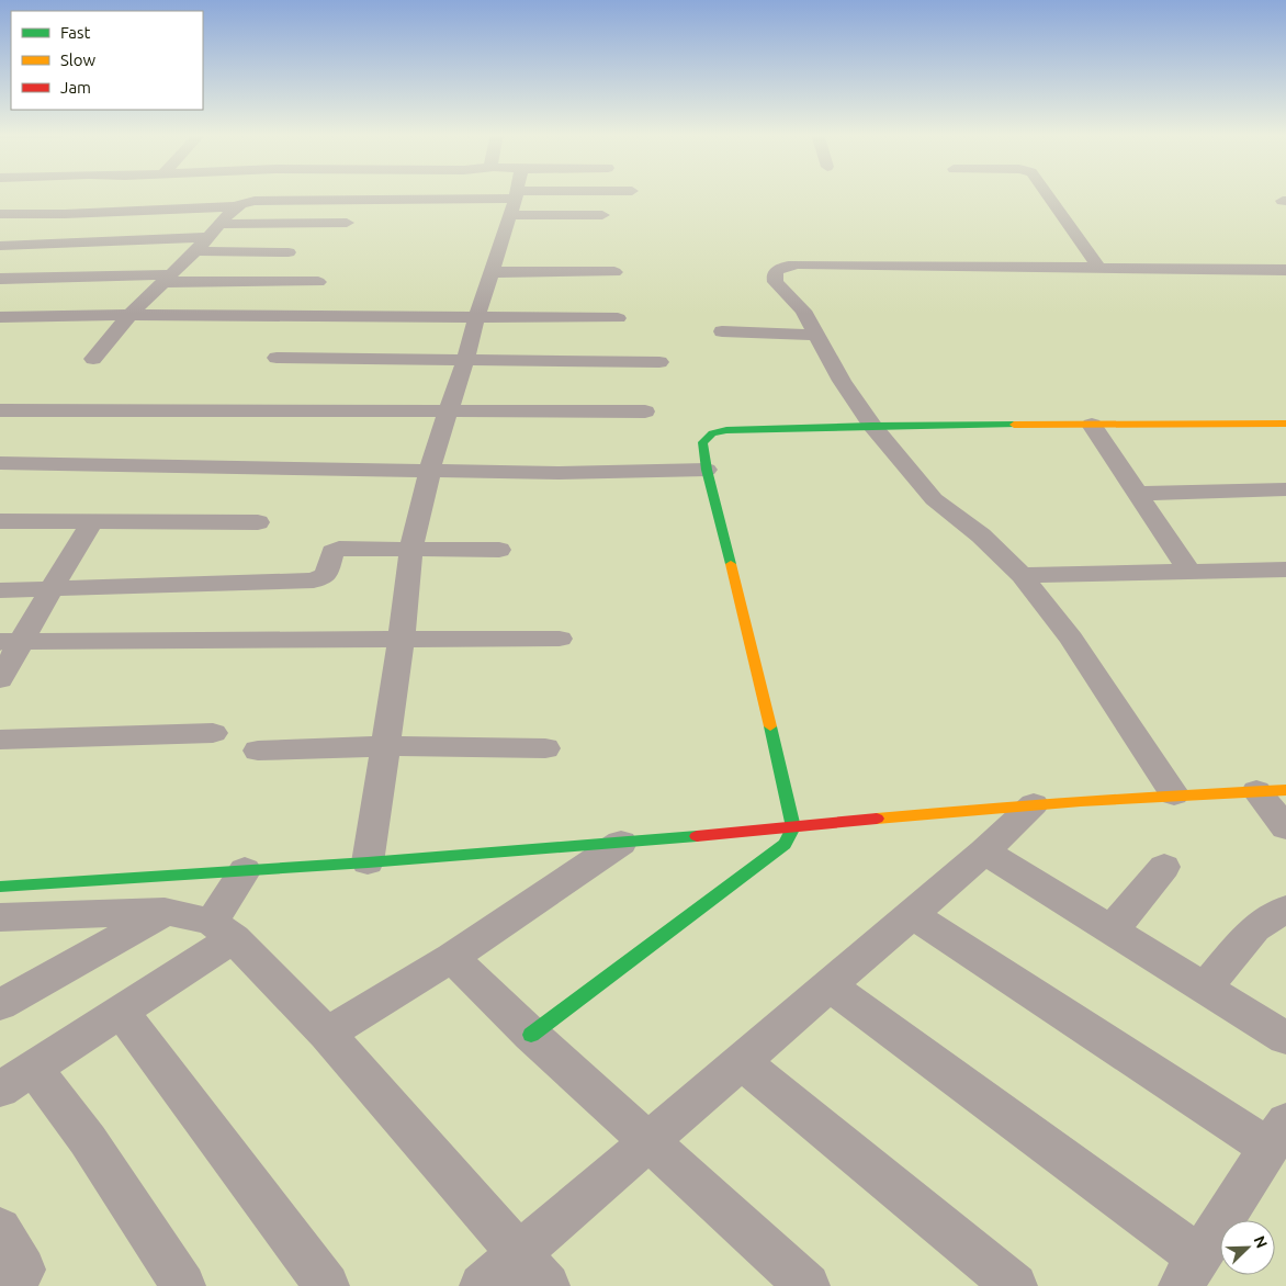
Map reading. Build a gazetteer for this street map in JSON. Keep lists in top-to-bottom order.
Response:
{
  "legend": ["Fast", "Slow", "Jam"],
  "north": "top right"
}
